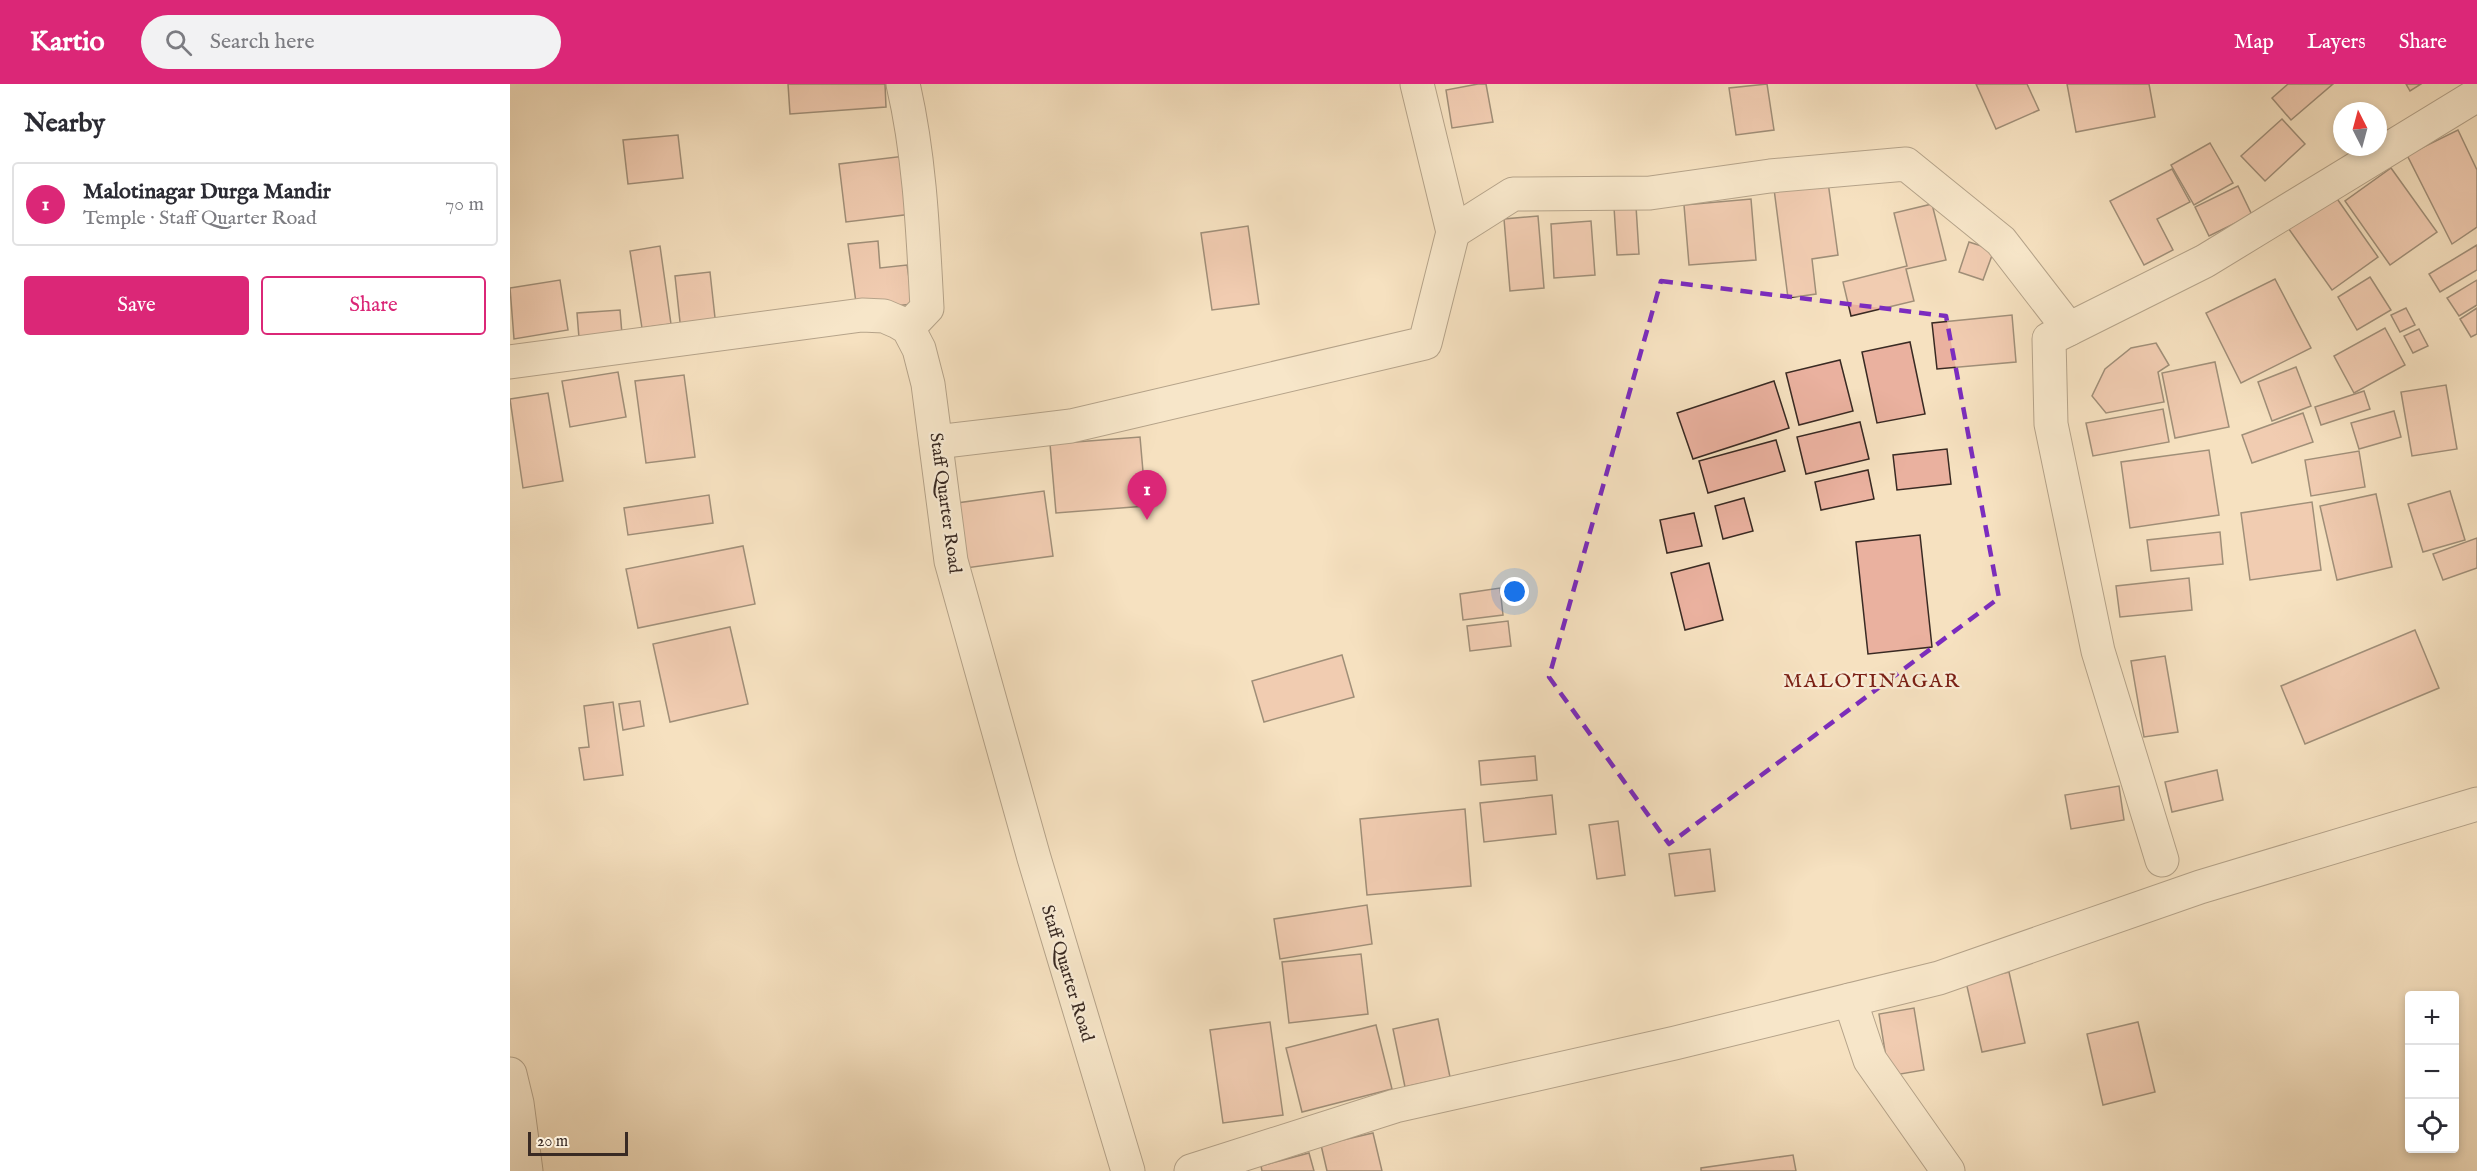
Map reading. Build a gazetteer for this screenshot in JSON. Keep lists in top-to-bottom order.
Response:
{
  "streets": {
    "street": ["Staff Quarter Road"]
  },
  "districts": ["MALOTINAGAR"],
  "scale_bar": "20 m",
  "north": "top",
  "page": {
    "header": "Kartio",
    "search": "Search here",
    "nav": ["Map", "Layers", "Share"],
    "heading": "Nearby",
    "list": [
      {
        "mark": "1",
        "name": "Malotinagar Durga Mandir",
        "note": "Temple · Staff Quarter Road",
        "value": "70 m"
      }
    ],
    "buttons": ["Save", "Share"],
    "pins": "1",
    "map_buttons": ["+", "−"],
    "scale": "20 m"
  }
}
